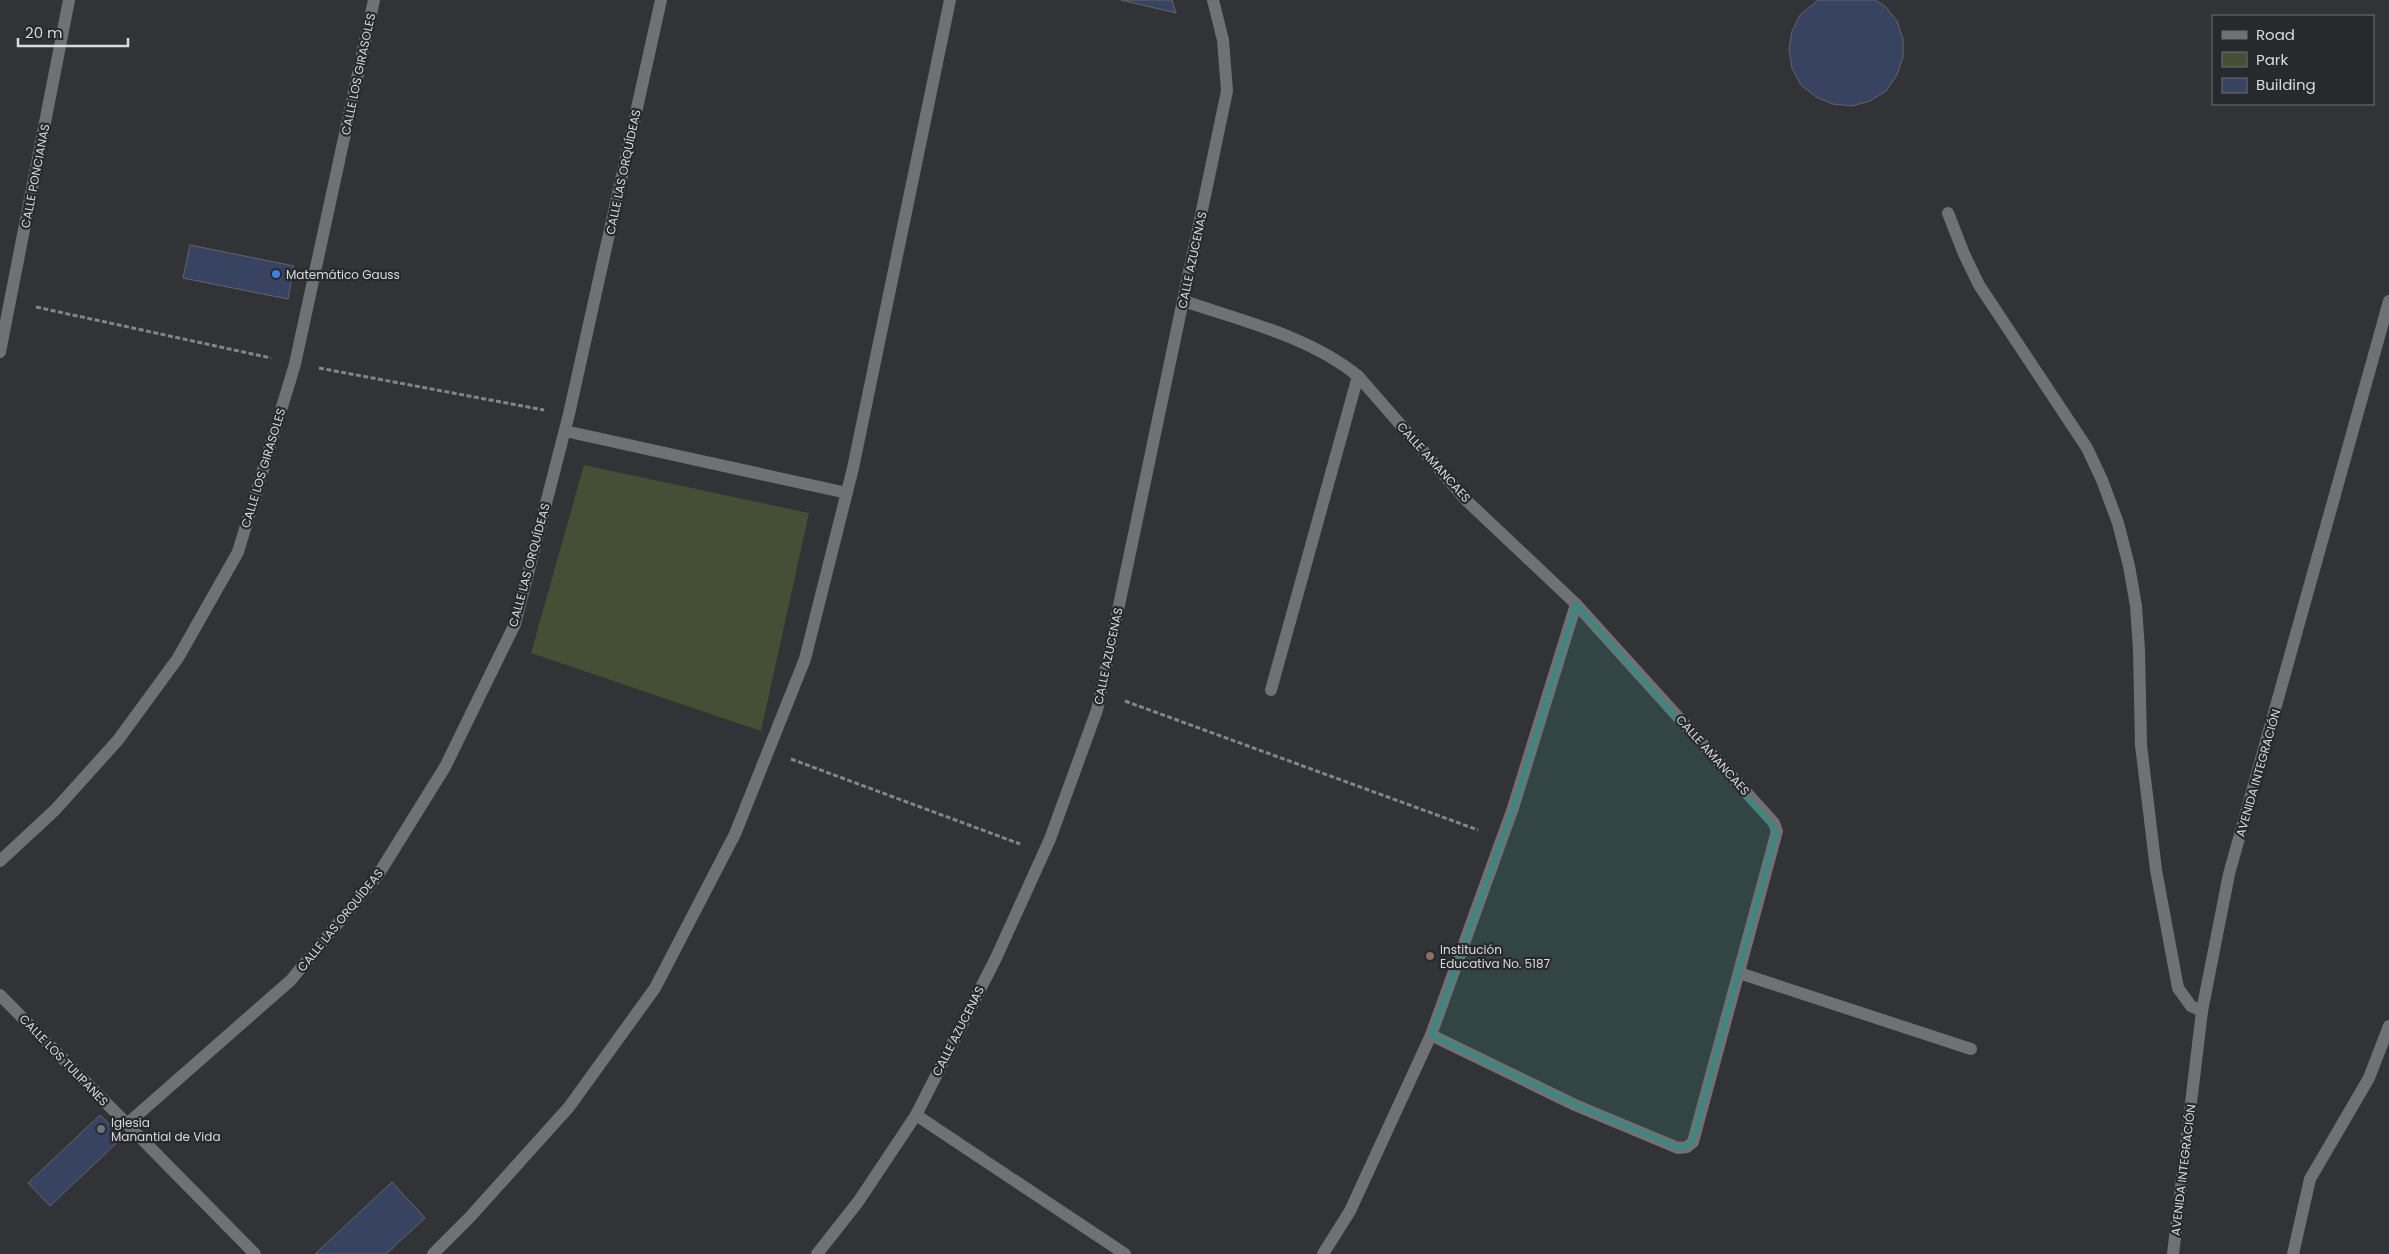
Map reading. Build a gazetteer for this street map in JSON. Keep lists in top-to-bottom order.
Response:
{
  "streets": {
    "street": [
      "CALLE LOS GIRASOLES",
      "CALLE LAS ORQUÍDEAS",
      "CALLE PONCIANAS",
      "CALLE AZUCENAS",
      "CALLE AMANCAES",
      "AVENIDA INTEGRACIÓN",
      "CALLE LOS TULIPANES"
    ]
  },
  "crossings": [
    ["CALLE LAS ORQUÍDEAS", "CALLE LOS TULIPANES"],
    ["CALLE AZUCENAS", "CALLE AMANCAES"]
  ],
  "places": ["Matemático Gauss", "Institución Educativa No. 5187", "Iglesia Manantial de Vida"],
  "legend": ["Road", "Park", "Building"],
  "scale_bar": "20 m"
}
